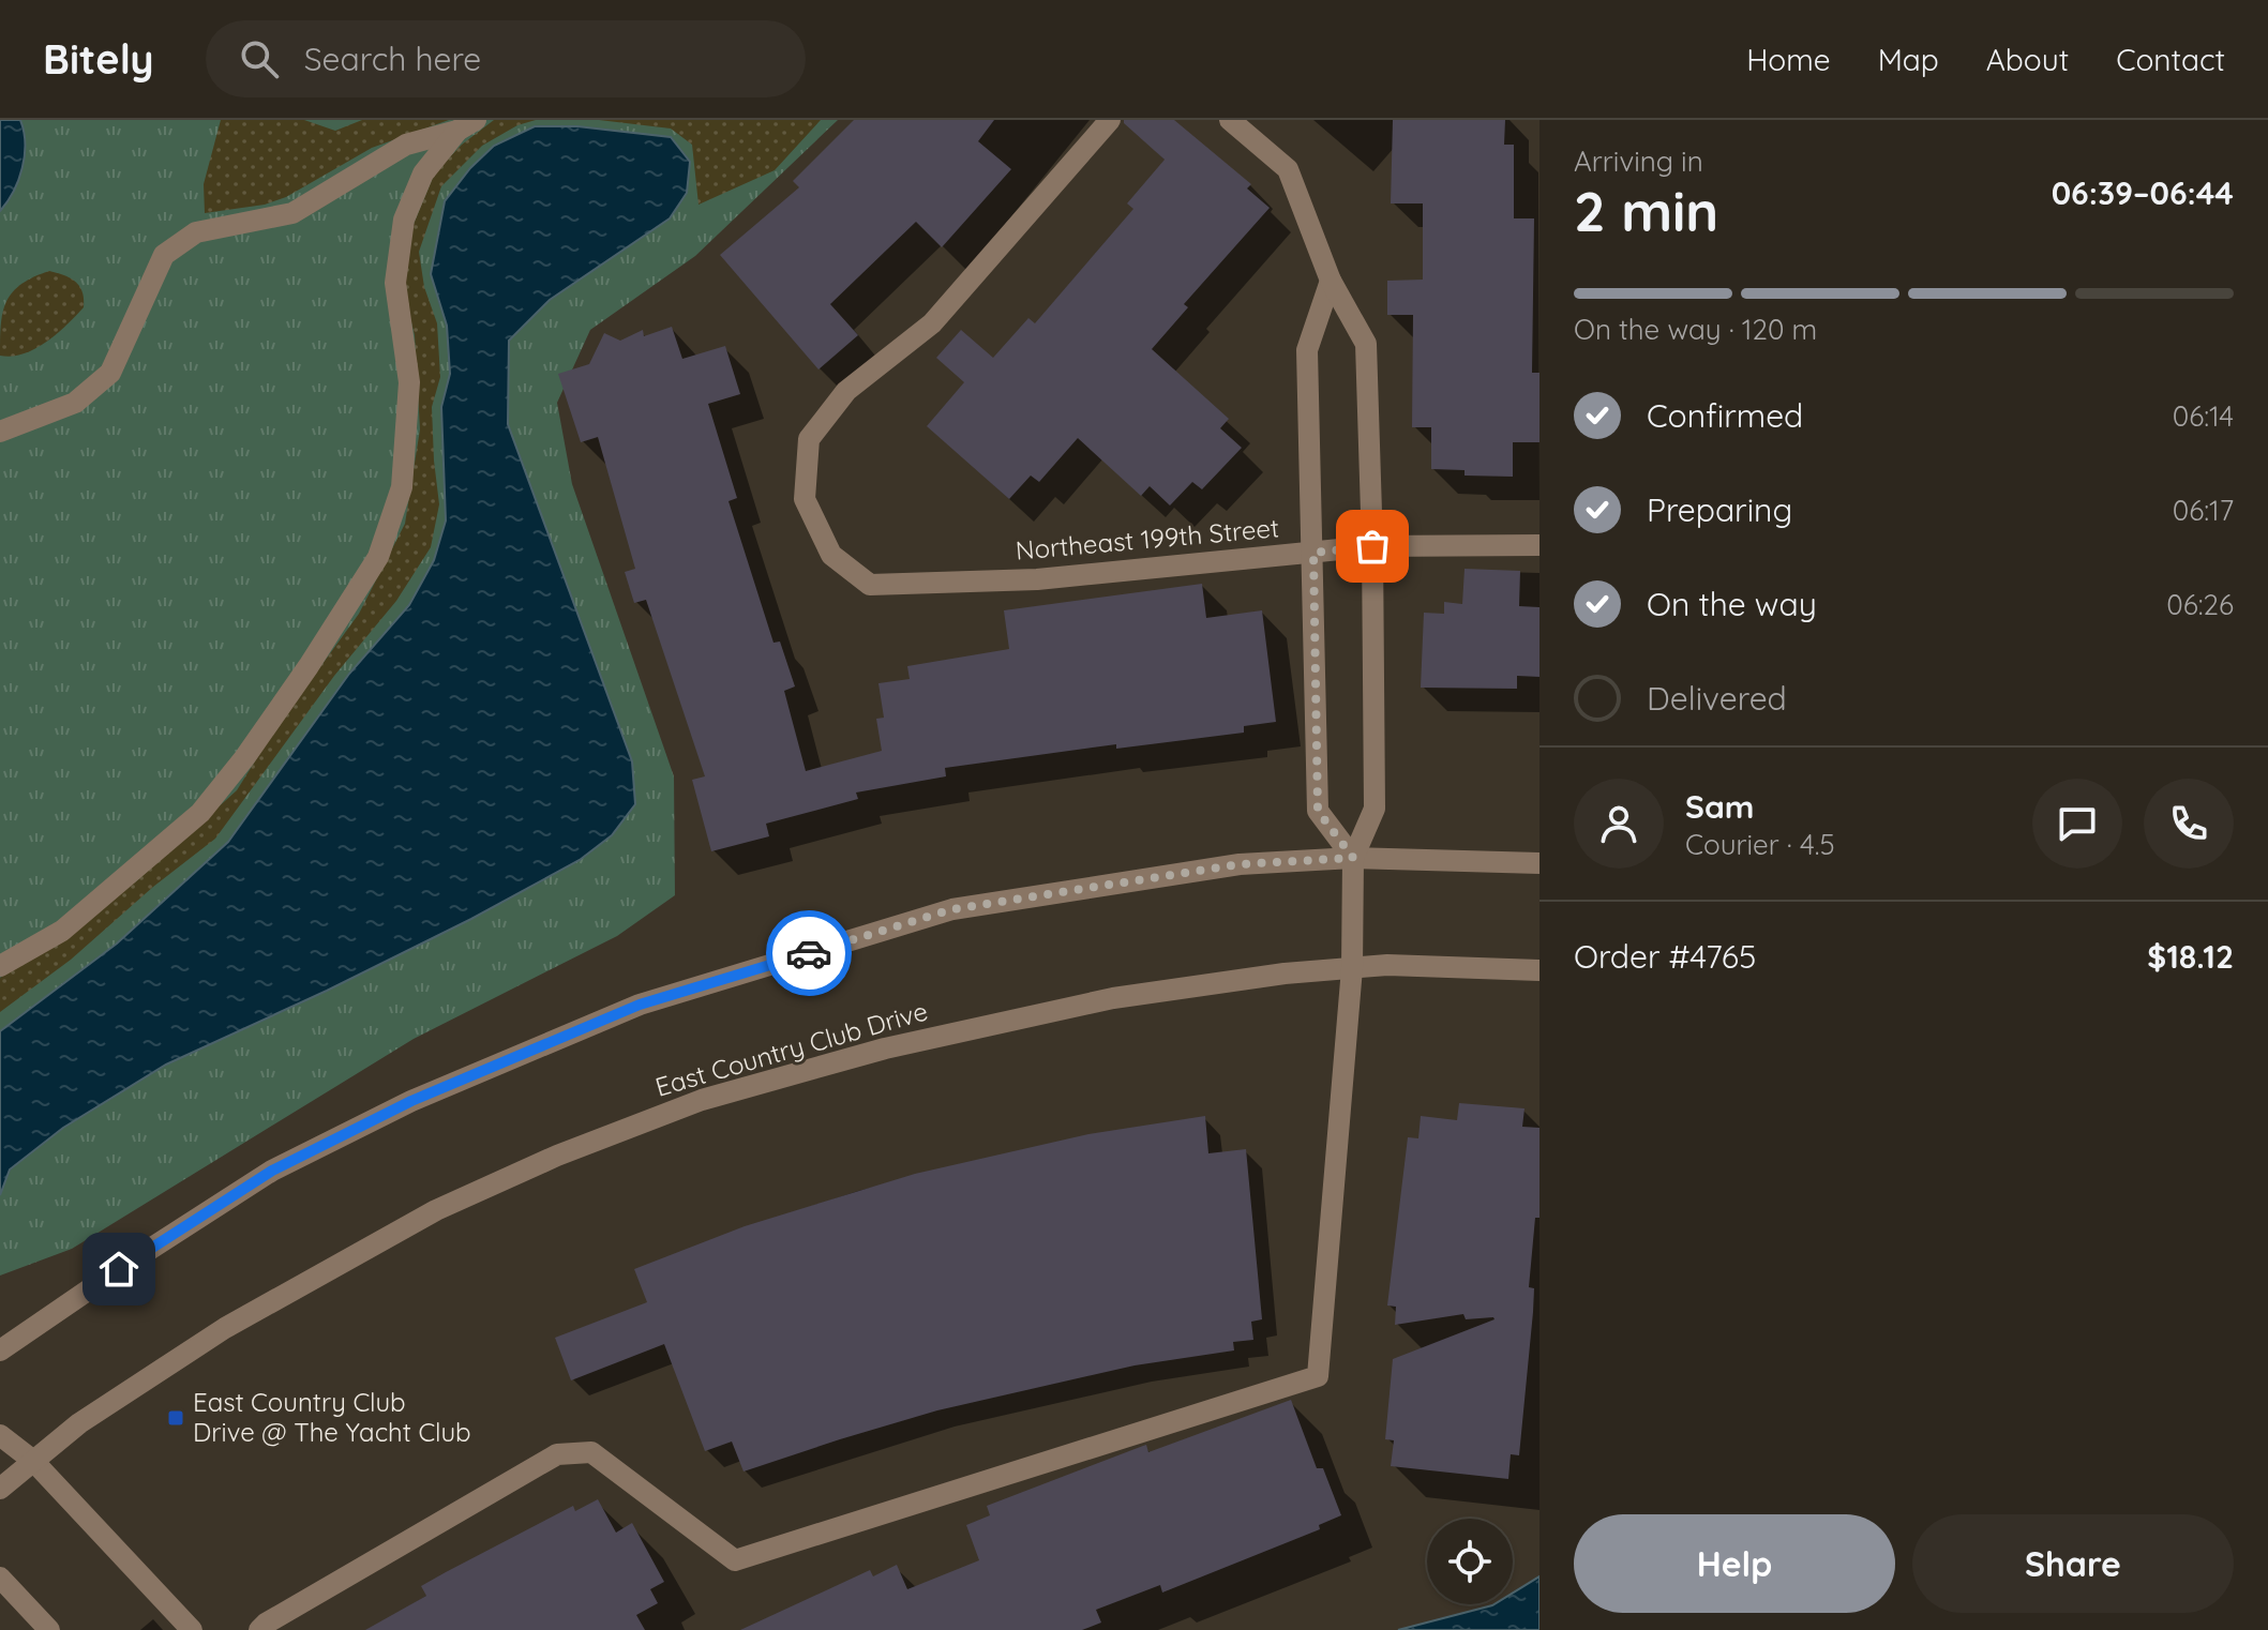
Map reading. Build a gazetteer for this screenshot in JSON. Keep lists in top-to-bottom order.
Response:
{
  "streets": {
    "street": ["Northeast 199th Street", "East Country Club Drive"]
  },
  "places": {
    "transit": ["East Country Club Drive @ The Yacht Club"]
  },
  "page": {
    "header": "Bitely",
    "search": "Search here",
    "nav": [
      "Home",
      "Map",
      "About",
      "Contact"
    ],
    "heading": ["2 min", "Arriving in", "06:39–06:44"],
    "panel": [
      "Sam",
      "Courier · 4.5",
      "Order #4765",
      "$18.12"
    ],
    "bar": "On the way · 120 m",
    "list": [
      ["Confirmed", "06:14"],
      ["Preparing", "06:17"],
      ["On the way", "06:26"],
      "Delivered"
    ],
    "buttons": ["Help", "Share"]
  }
}
